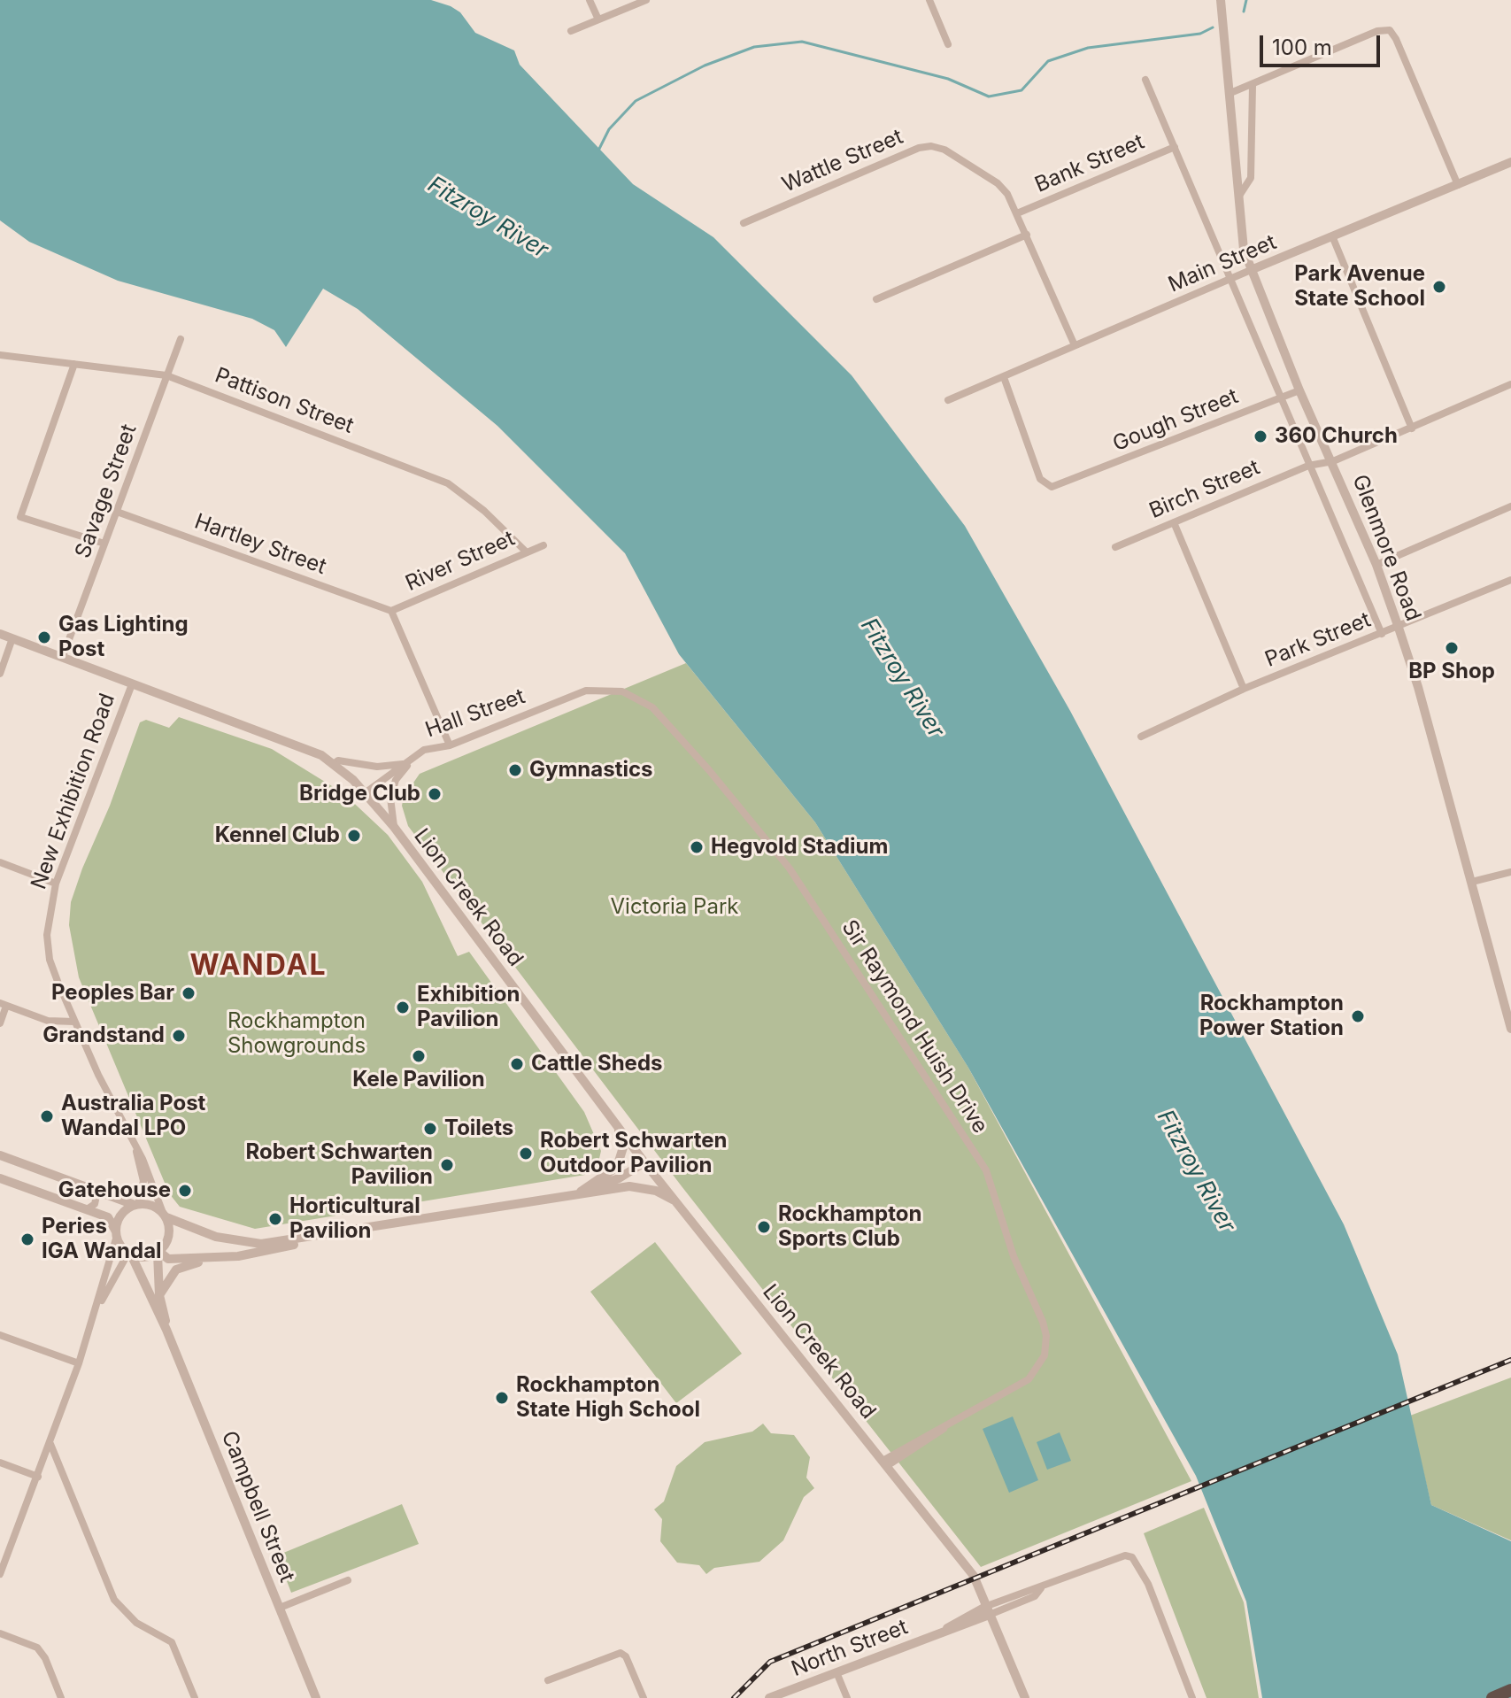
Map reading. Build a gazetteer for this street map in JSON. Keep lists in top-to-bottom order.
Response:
{
  "streets": {
    "street": [
      "Wattle Street",
      "Bank Street",
      "Main Street",
      "Pattison Street",
      "Gough Street",
      "Birch Street",
      "Savage Street",
      "Hartley Street",
      "Glenmore Road",
      "River Street",
      "Park Street",
      "Hall Street",
      "New Exhibition Road",
      "Lion Creek Road",
      "Sir Raymond Huish Drive",
      "Campbell Street",
      "North Street"
    ]
  },
  "crossings": [
    ["Wattle Street", "Bank Street"],
    ["Main Street", "Gough Street"],
    ["Main Street", "Glenmore Road"],
    ["Pattison Street", "Savage Street"],
    ["Pattison Street", "River Street"],
    ["Gough Street", "Glenmore Road"],
    ["Birch Street", "Glenmore Road"],
    ["Savage Street", "Hartley Street"],
    ["Savage Street", "Lion Creek Road"],
    ["Hartley Street", "River Street"],
    ["Glenmore Road", "Park Street"],
    ["Hall Street", "Lion Creek Road"],
    ["Hall Street", "Sir Raymond Huish Drive"],
    ["New Exhibition Road", "Lion Creek Road"],
    ["New Exhibition Road", "Campbell Street"],
    ["Lion Creek Road", "Sir Raymond Huish Drive"],
    ["Lion Creek Road", "North Street"]
  ],
  "districts": ["WANDAL"],
  "water": ["Fitzroy River"],
  "parks": ["Victoria Park", "Rockhampton Showgrounds"],
  "places": [
    "Park Avenue State School",
    "360 Church",
    "Gas Lighting Post",
    "BP Shop",
    "Gymnastics",
    "Bridge Club",
    "Kennel Club",
    "Hegvold Stadium",
    "Peoples Bar",
    "Exhibition Pavilion",
    "Rockhampton Power Station",
    "Grandstand",
    "Kele Pavilion",
    "Cattle Sheds",
    "Australia Post Wandal LPO",
    "Toilets",
    "Robert Schwarten Outdoor Pavilion",
    "Robert Schwarten Pavilion",
    "Gatehouse",
    "Horticultural Pavilion",
    "Rockhampton Sports Club",
    "Peries IGA Wandal",
    "Rockhampton State High School"
  ],
  "scale_bar": "100 m"
}
